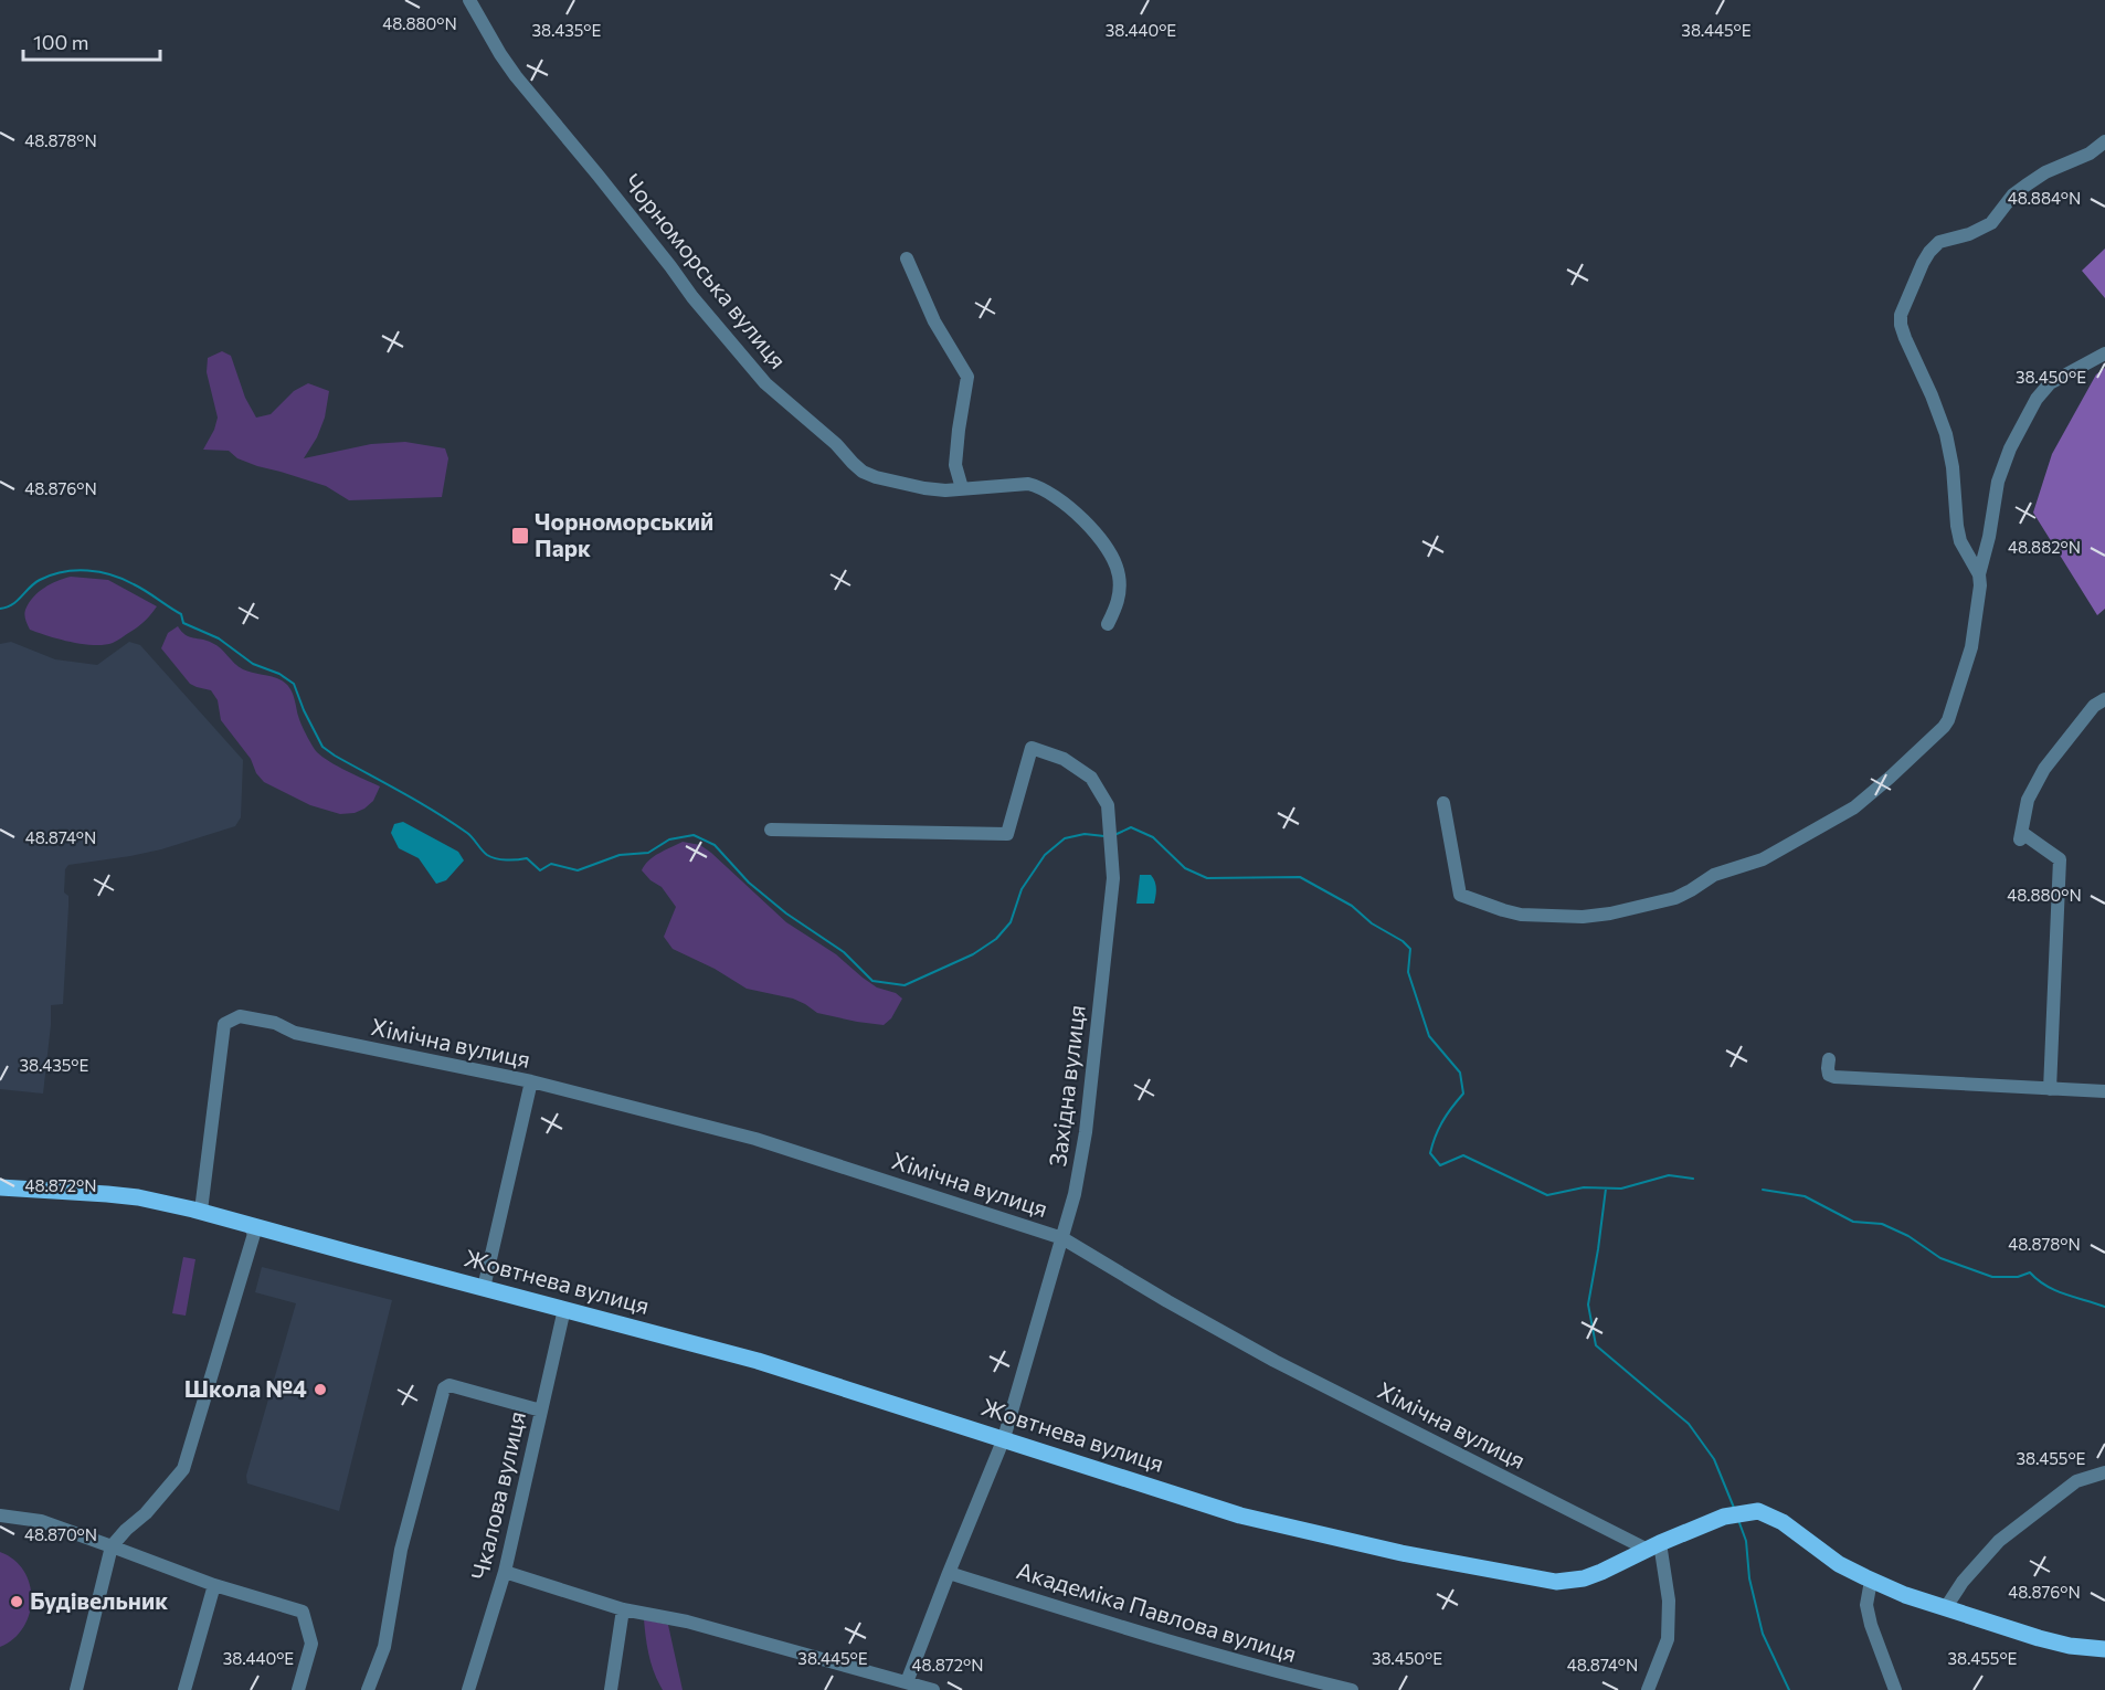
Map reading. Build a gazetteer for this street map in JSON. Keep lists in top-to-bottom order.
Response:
{
  "streets": {
    "main road": ["Жовтнева вулиця"],
    "street": [
      "Чорноморська вулиця",
      "Хімічна вулиця",
      "Західна вулиця",
      "Чкалова вулиця",
      "Академіка Павлова вулиця"
    ]
  },
  "crossings": [
    ["Хімічна вулиця", "Західна вулиця"],
    ["Хімічна вулиця", "Жовтнева вулиця"],
    ["Західна вулиця", "Жовтнева вулиця"],
    ["Західна вулиця", "Академіка Павлова вулиця"],
    ["Жовтнева вулиця", "Чкалова вулиця"]
  ],
  "places": {
    "transit": ["Чорноморський Парк"],
    "other": ["Школа №4", "Будівельник"]
  },
  "scale_bar": "100 m",
  "coordinates": [
    "48.880°N",
    "38.435°E",
    "38.440°E",
    "38.445°E",
    "48.878°N",
    "48.884°N",
    "38.450°E",
    "48.876°N",
    "48.882°N",
    "48.874°N",
    "48.872°N",
    "38.455°E",
    "48.870°N"
  ]
}
